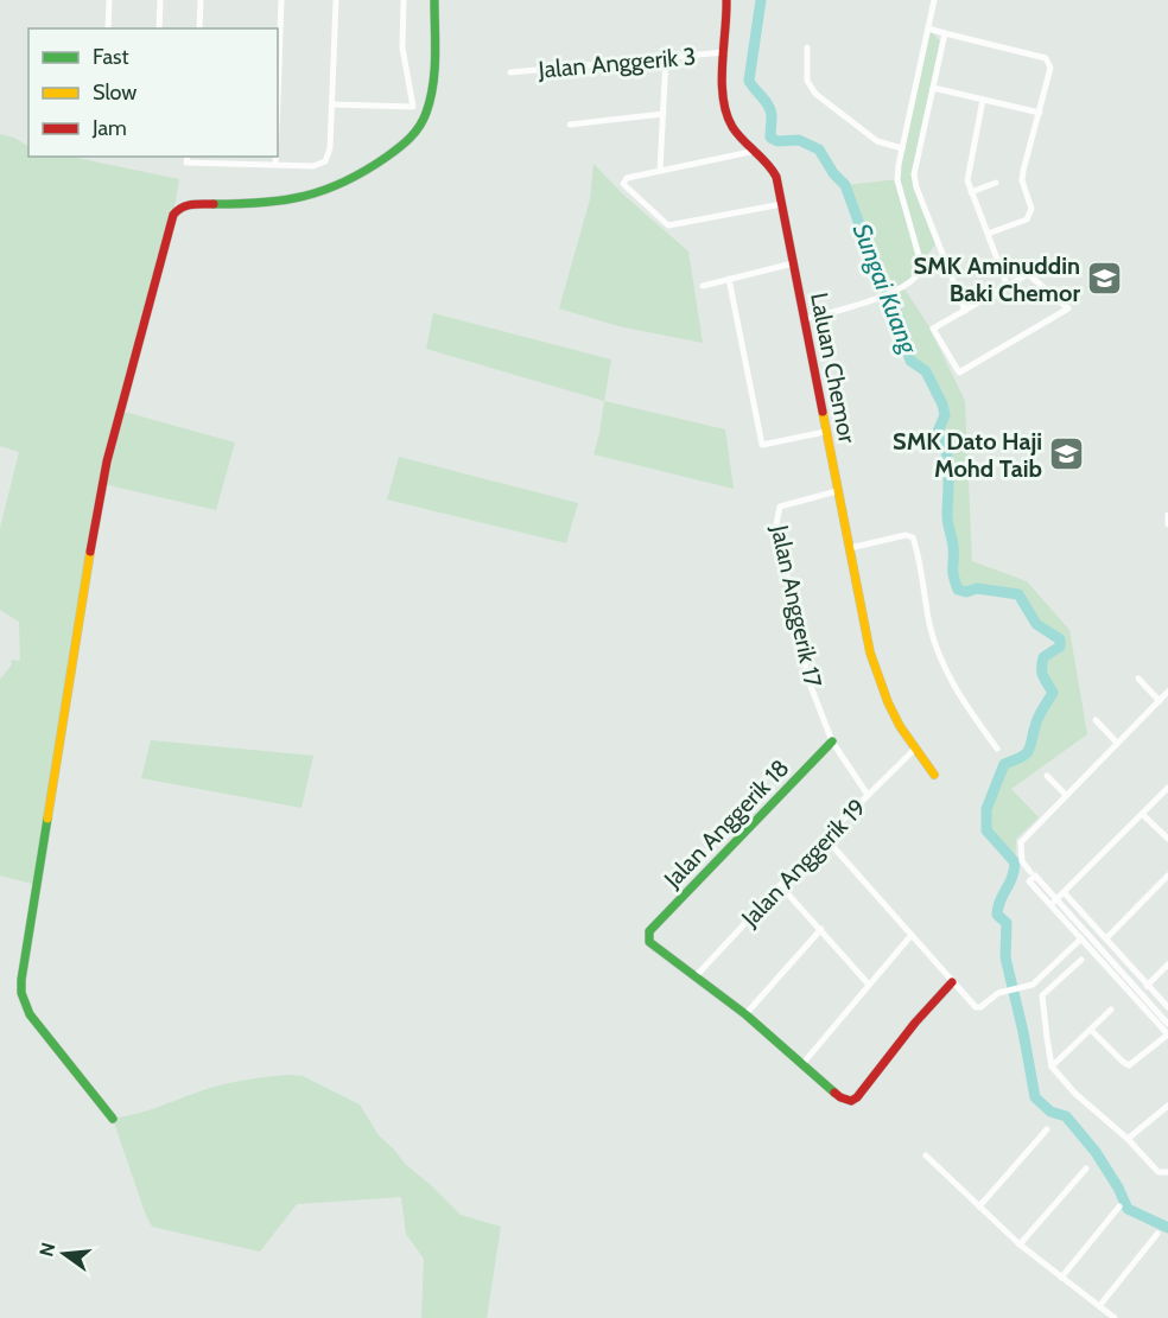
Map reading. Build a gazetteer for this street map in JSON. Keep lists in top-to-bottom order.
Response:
{
  "streets": {
    "street": [
      "Jalan Anggerik 3",
      "Laluan Chemor",
      "Jalan Anggerik 17",
      "Jalan Anggerik 18",
      "Jalan Anggerik 19"
    ]
  },
  "crossings": [
    ["Jalan Anggerik 3", "Laluan Chemor"],
    ["Laluan Chemor", "Jalan Anggerik 17"],
    ["Laluan Chemor", "Jalan Anggerik 19"],
    ["Jalan Anggerik 17", "Jalan Anggerik 18"],
    ["Jalan Anggerik 17", "Jalan Anggerik 19"],
    ["Jalan Anggerik 18", "Jalan Anggerik 19"]
  ],
  "water": ["Sungai Kuang"],
  "places": {
    "school or university": ["SMK Aminuddin Baki Chemor", "SMK Dato Haji Mohd Taib"]
  },
  "legend": ["Fast", "Slow", "Jam"],
  "north": "left"
}
